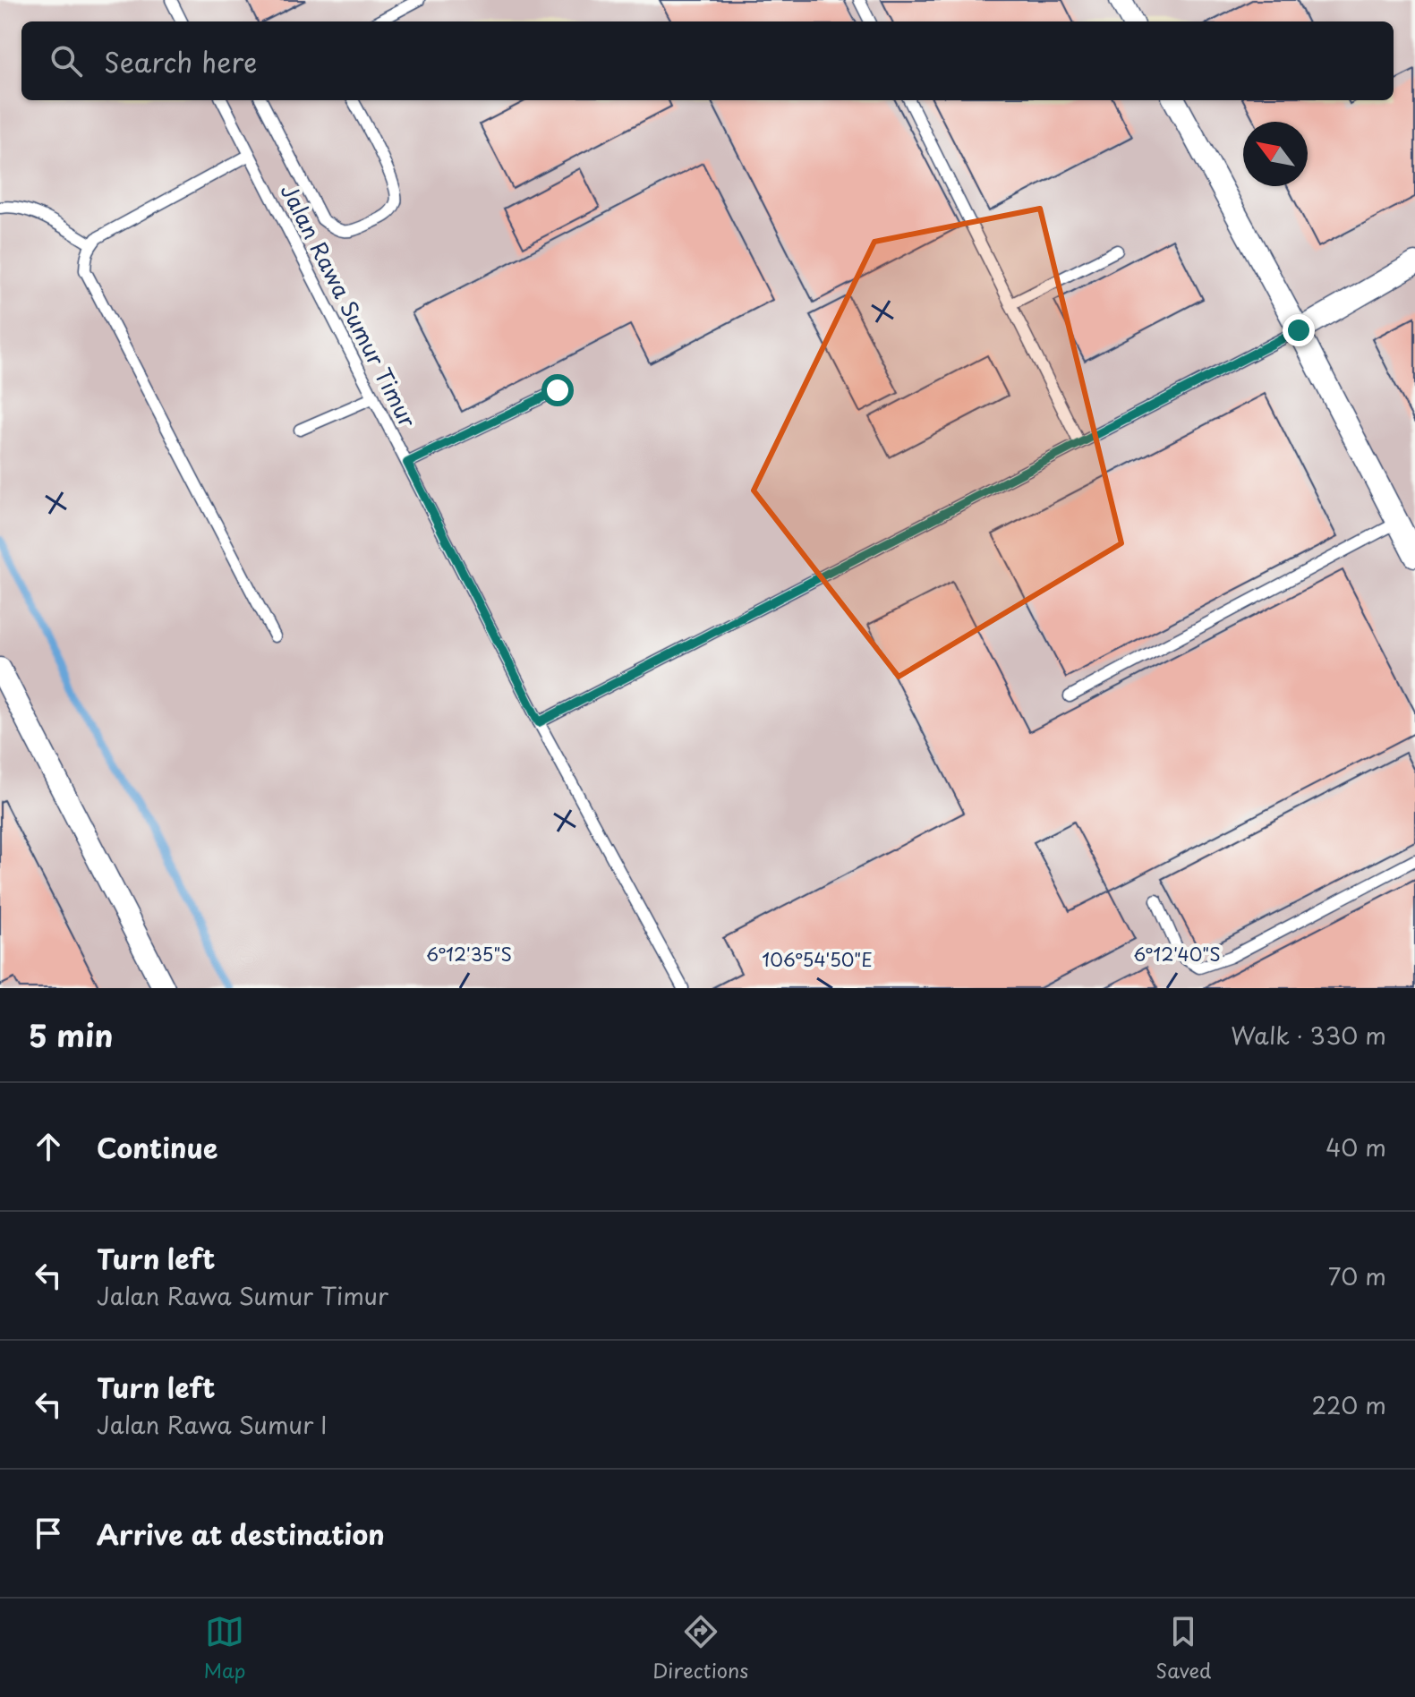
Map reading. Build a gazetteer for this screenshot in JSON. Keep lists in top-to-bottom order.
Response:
{
  "streets": {
    "lane": ["Jalan Rawa Sumur Timur"]
  },
  "north": "top left",
  "page": {
    "search": "Search here",
    "heading": ["5 min", "Walk · 330 m"],
    "list": [
      ["Continue", "40 m"],
      ["Turn left", "Jalan Rawa Sumur Timur", "70 m"],
      ["Turn left", "Jalan Rawa Sumur I", "220 m"],
      "Arrive at destination"
    ],
    "nav": ["Map", "Directions", "Saved"]
  },
  "coordinates": ["6°12'35\"S", "6°12'40\"S", "106°54'50\"E"]
}
